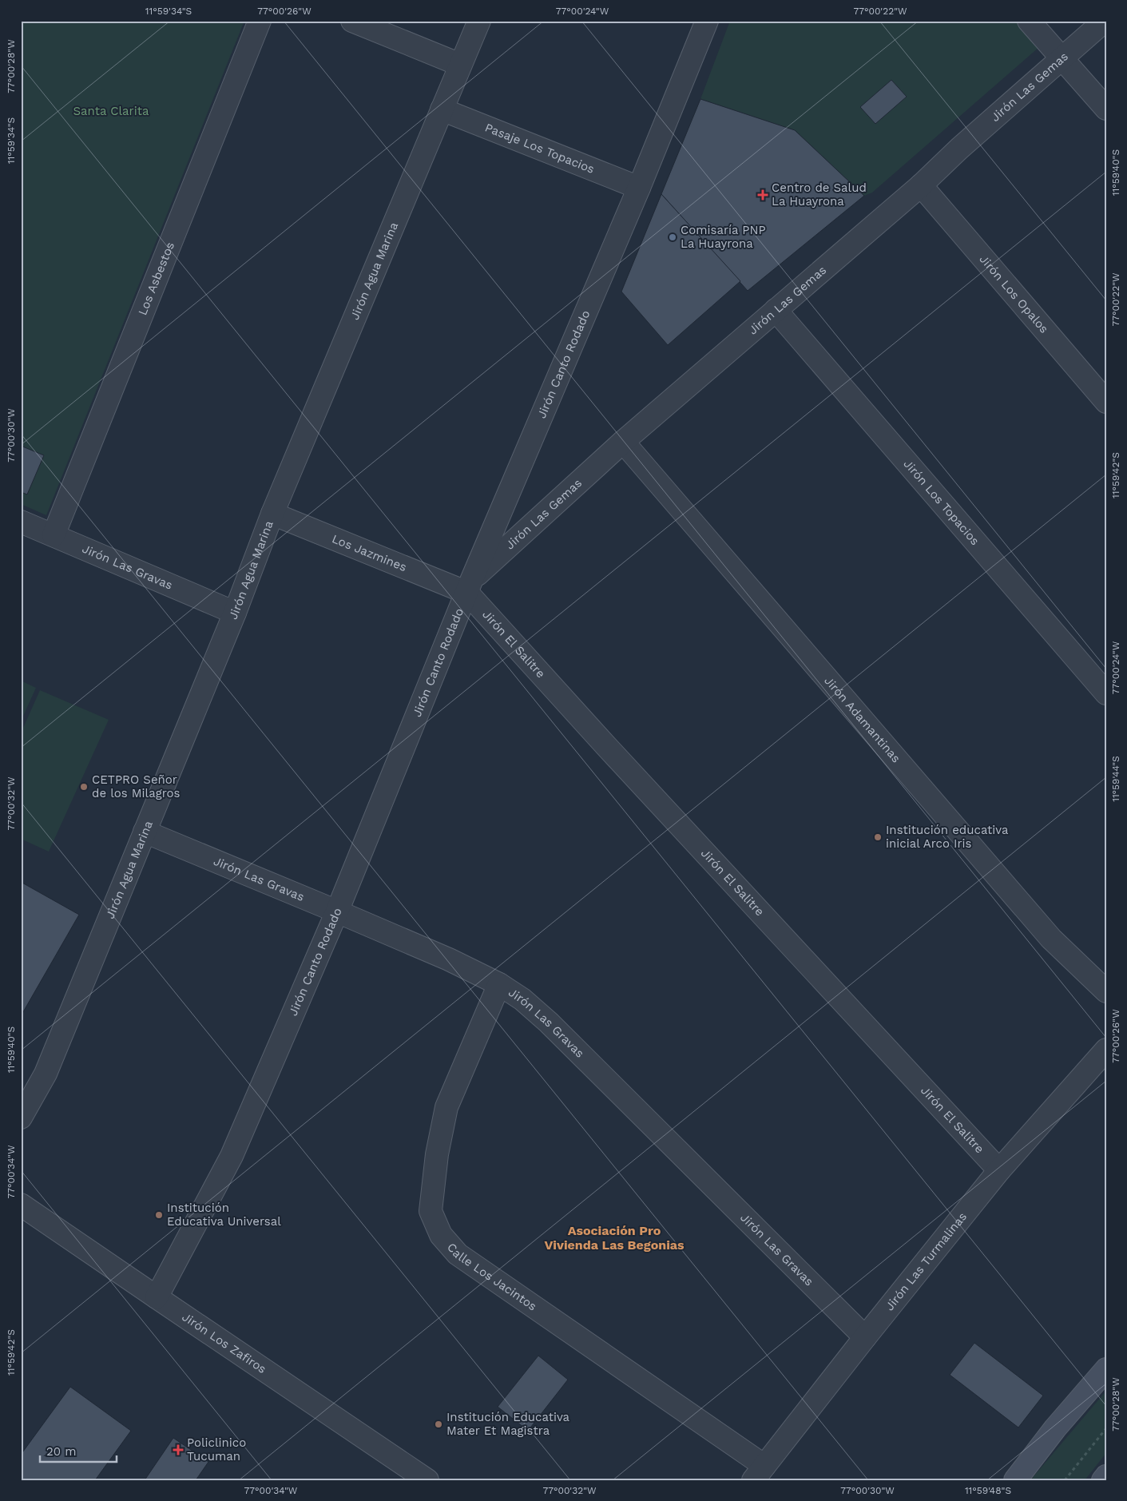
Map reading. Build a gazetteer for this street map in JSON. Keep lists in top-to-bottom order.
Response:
{
  "streets": {
    "street": [
      "Jirón Las Gemas",
      "Pasaje Los Topacios",
      "Jirón Agua Marina",
      "Los Asbestos",
      "Jirón Los Opalos",
      "Jirón Canto Rodado",
      "Jirón Los Topacios",
      "Los Jazmines",
      "Jirón Las Gravas",
      "Jirón El Salitre",
      "Jirón Adamantinas",
      "Jirón Las Turmalinas",
      "Calle Los Jacintos",
      "Jirón Los Zafiros"
    ]
  },
  "crossings": [
    ["Jirón Las Gemas", "Jirón Los Opalos"],
    ["Jirón Las Gemas", "Jirón Canto Rodado"],
    ["Jirón Las Gemas", "Jirón Los Topacios"],
    ["Jirón Las Gemas", "Los Jazmines"],
    ["Jirón Las Gemas", "Jirón El Salitre"],
    ["Jirón Las Gemas", "Jirón Adamantinas"],
    ["Pasaje Los Topacios", "Jirón Agua Marina"],
    ["Pasaje Los Topacios", "Jirón Canto Rodado"],
    ["Jirón Agua Marina", "Los Jazmines"],
    ["Jirón Agua Marina", "Jirón Las Gravas"],
    ["Los Asbestos", "Jirón Las Gravas"],
    ["Jirón Canto Rodado", "Los Jazmines"],
    ["Jirón Canto Rodado", "Jirón Las Gravas"],
    ["Jirón Canto Rodado", "Jirón El Salitre"],
    ["Jirón Canto Rodado", "Jirón Los Zafiros"],
    ["Los Jazmines", "Jirón El Salitre"],
    ["Jirón Las Gravas", "Jirón Las Turmalinas"],
    ["Jirón Las Gravas", "Calle Los Jacintos"],
    ["Jirón El Salitre", "Jirón Las Turmalinas"],
    ["Jirón Las Turmalinas", "Calle Los Jacintos"]
  ],
  "districts": ["Asociación Pro Vivienda Las Begonias"],
  "parks": ["Santa Clarita"],
  "places": {
    "health": ["Centro de Salud La Huayrona", "Policlinico Tucuman"],
    "other": [
      "Comisaría PNP La Huayrona",
      "CETPRO Señor de los Milagros",
      "Institución educativa inicial Arco Iris",
      "Institución Educativa Universal",
      "Institución Educativa Mater Et Magistra"
    ]
  },
  "scale_bar": "20 m",
  "coordinates": [
    "11°59'34\"S",
    "77°00'26\"W",
    "77°00'24\"W",
    "77°00'22\"W",
    "77°00'28\"W",
    "11°59'40\"S",
    "77°00'30\"W",
    "11°59'42\"S",
    "11°59'44\"S",
    "77°00'32\"W",
    "77°00'34\"W",
    "11°59'48\"S"
  ]
}
